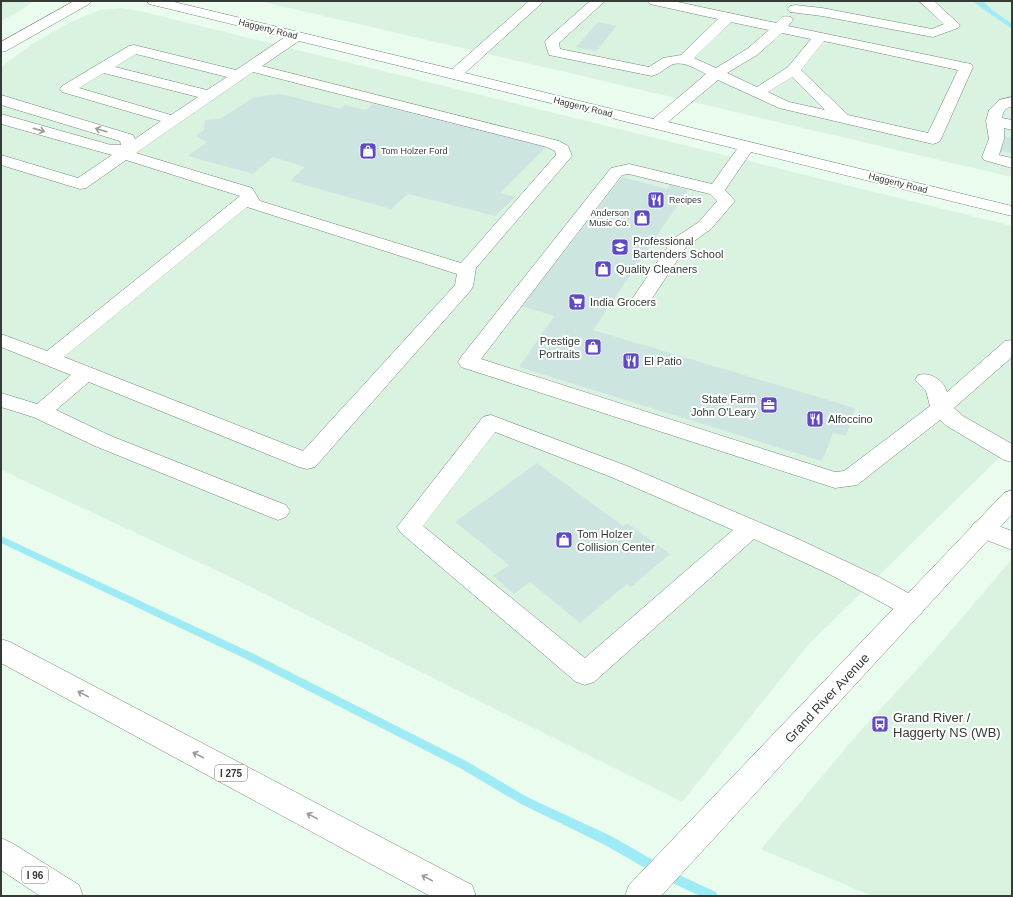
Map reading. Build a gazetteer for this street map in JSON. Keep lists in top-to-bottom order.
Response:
{
  "streets": {
    "main road": [
      "Haggerty Road",
      "Grand River Avenue",
      "I 275",
      "I 96"
    ]
  },
  "places": {
    "shop": [
      "Tom Holzer Ford",
      "Anderson Music Co.",
      "Quality Cleaners",
      "Prestige Portraits",
      "Tom Holzer Collision Center"
    ],
    "restaurant": ["Recipes", "El Patio", "Alfoccino"],
    "school or university": ["Professional Bartenders School"],
    "supermarket": ["India Grocers"],
    "office": ["State Farm John O'Leary"],
    "bus stop": ["Grand River / Haggerty NS (WB)"]
  }
}
